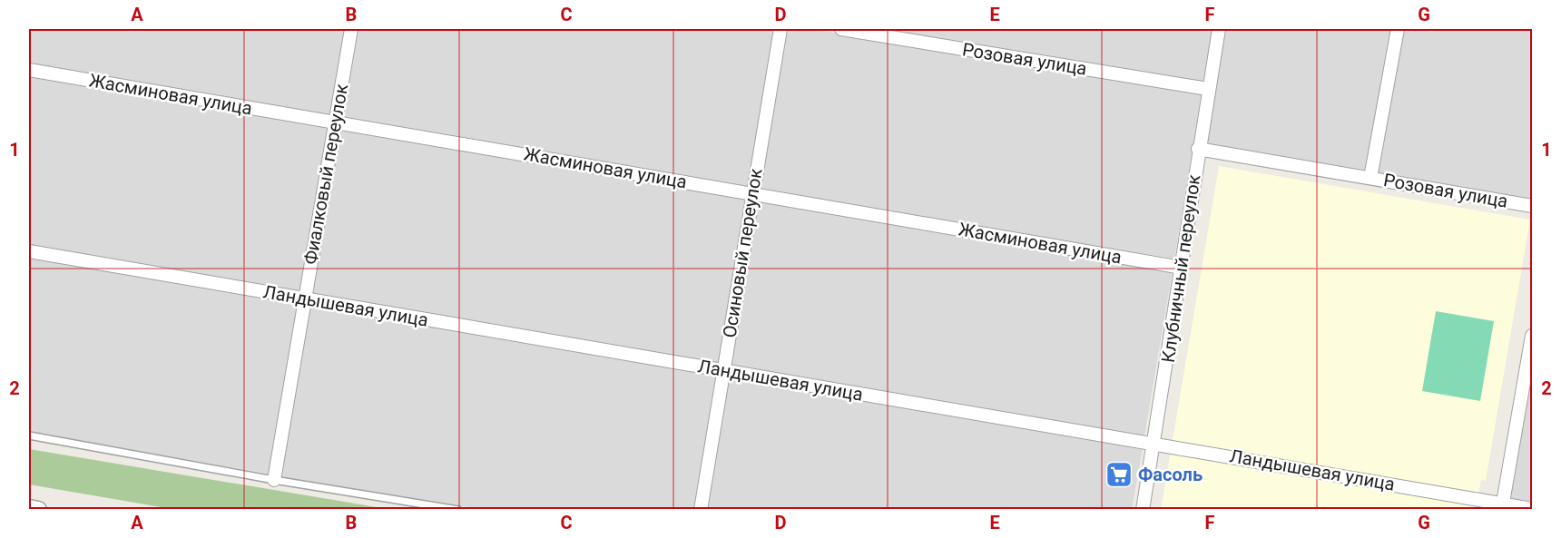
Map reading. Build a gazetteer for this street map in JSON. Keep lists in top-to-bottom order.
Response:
{
  "streets": {
    "street": [
      "Розовая улица",
      "Жасминовая улица",
      "Фиалковый переулок",
      "Осиновый переулок",
      "Клубничный переулок",
      "Ландышевая улица"
    ]
  },
  "crossings": [
    ["Розовая улица", "Клубничный переулок"],
    ["Жасминовая улица", "Фиалковый переулок"],
    ["Жасминовая улица", "Осиновый переулок"],
    ["Жасминовая улица", "Клубничный переулок"],
    ["Фиалковый переулок", "Ландышевая улица"],
    ["Осиновый переулок", "Ландышевая улица"],
    ["Клубничный переулок", "Ландышевая улица"]
  ],
  "places": {
    "supermarket": ["Фасоль"]
  },
  "grid": {
    "columns": [
      "A",
      "B",
      "C",
      "D",
      "E",
      "F",
      "G"
    ],
    "rows": ["1", "2"]
  }
}
